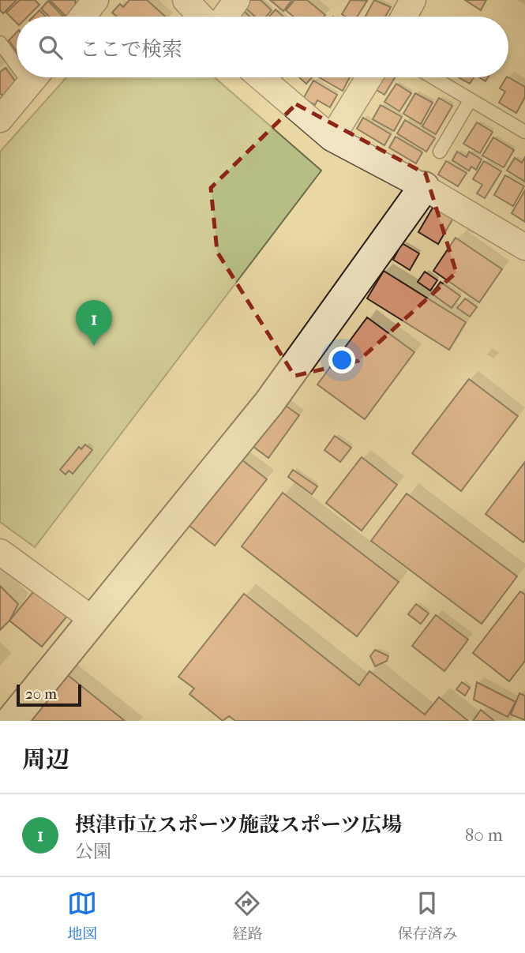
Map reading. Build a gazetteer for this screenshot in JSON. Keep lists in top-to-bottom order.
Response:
{
  "scale_bar": "20 m",
  "page": {
    "search": "ここで検索",
    "pins": "1",
    "scale": "20 m",
    "heading": "周辺",
    "list": [
      {
        "mark": "1",
        "name": "摂津市立スポーツ施設スポーツ広場",
        "note": "公園",
        "value": "80 m"
      }
    ],
    "nav": ["地図", "経路", "保存済み"]
  }
}
